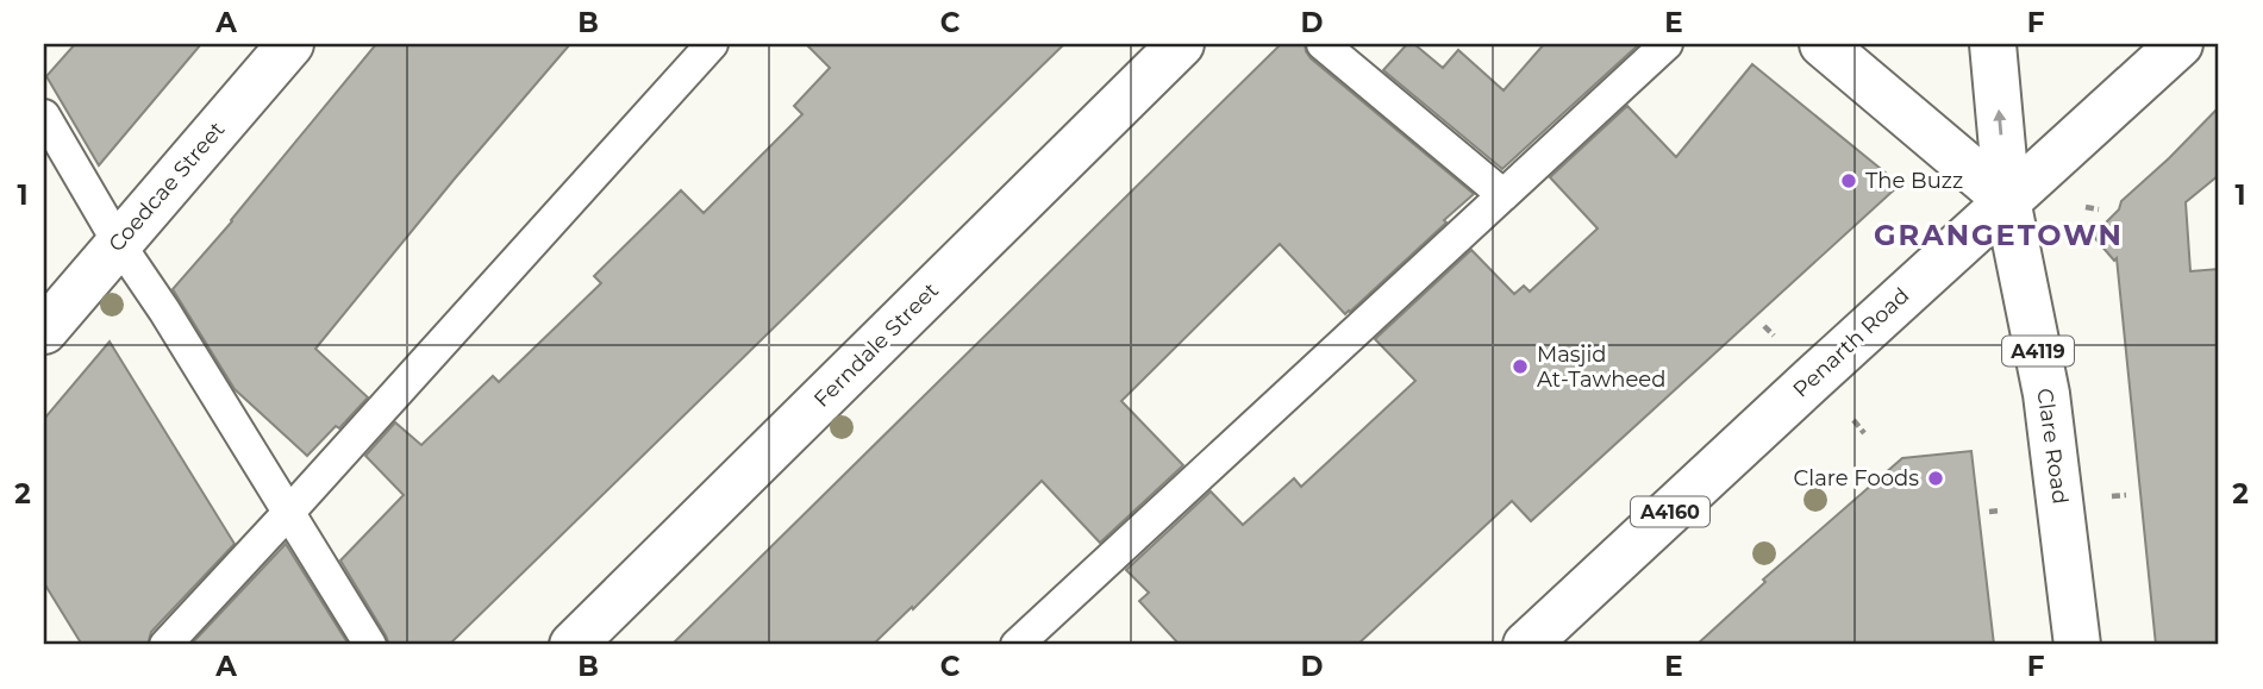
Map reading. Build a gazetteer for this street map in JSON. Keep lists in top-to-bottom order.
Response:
{
  "streets": {
    "main road": [
      "Coedcae Street",
      "Penarth Road",
      "Ferndale Street",
      "A4119",
      "Clare Road",
      "A4160"
    ]
  },
  "crossings": [
    ["Penarth Road", "Clare Road"]
  ],
  "districts": ["GRANGETOWN"],
  "places": ["The Buzz", "Masjid At-Tawheed", "Clare Foods"],
  "grid": {
    "columns": [
      "A",
      "B",
      "C",
      "D",
      "E",
      "F"
    ],
    "rows": ["1", "2"]
  }
}
